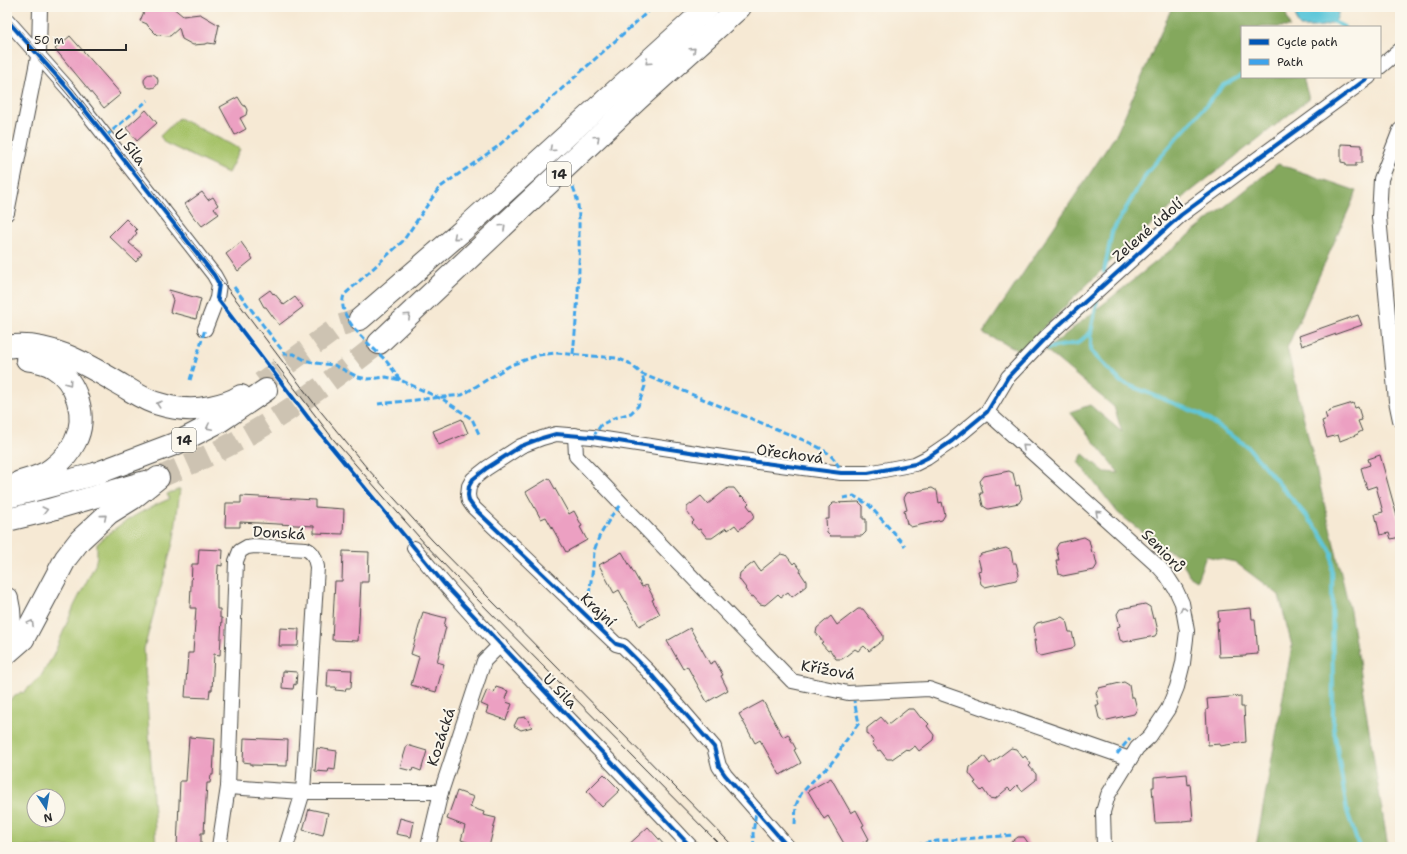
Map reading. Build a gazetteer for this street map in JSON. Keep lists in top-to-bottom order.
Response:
{
  "streets": {
    "highway": ["14"],
    "street": [
      "U Sila",
      "Zelené údolí",
      "Ořechová",
      "Donská",
      "Seniorů",
      "Krajní",
      "Křížová",
      "Kozácká"
    ]
  },
  "crossings": [
    ["U Sila", "Kozácká"],
    ["Zelené údolí", "Ořechová"],
    ["Zelené údolí", "Seniorů"],
    ["Ořechová", "Seniorů"],
    ["Ořechová", "Krajní"],
    ["Ořechová", "Křížová"],
    ["Seniorů", "Křížová"],
    ["Krajní", "Křížová"]
  ],
  "one_way": ["Seniorů"],
  "legend": ["Cycle path", "Path"],
  "scale_bar": "50 m",
  "north": "bottom"
}
